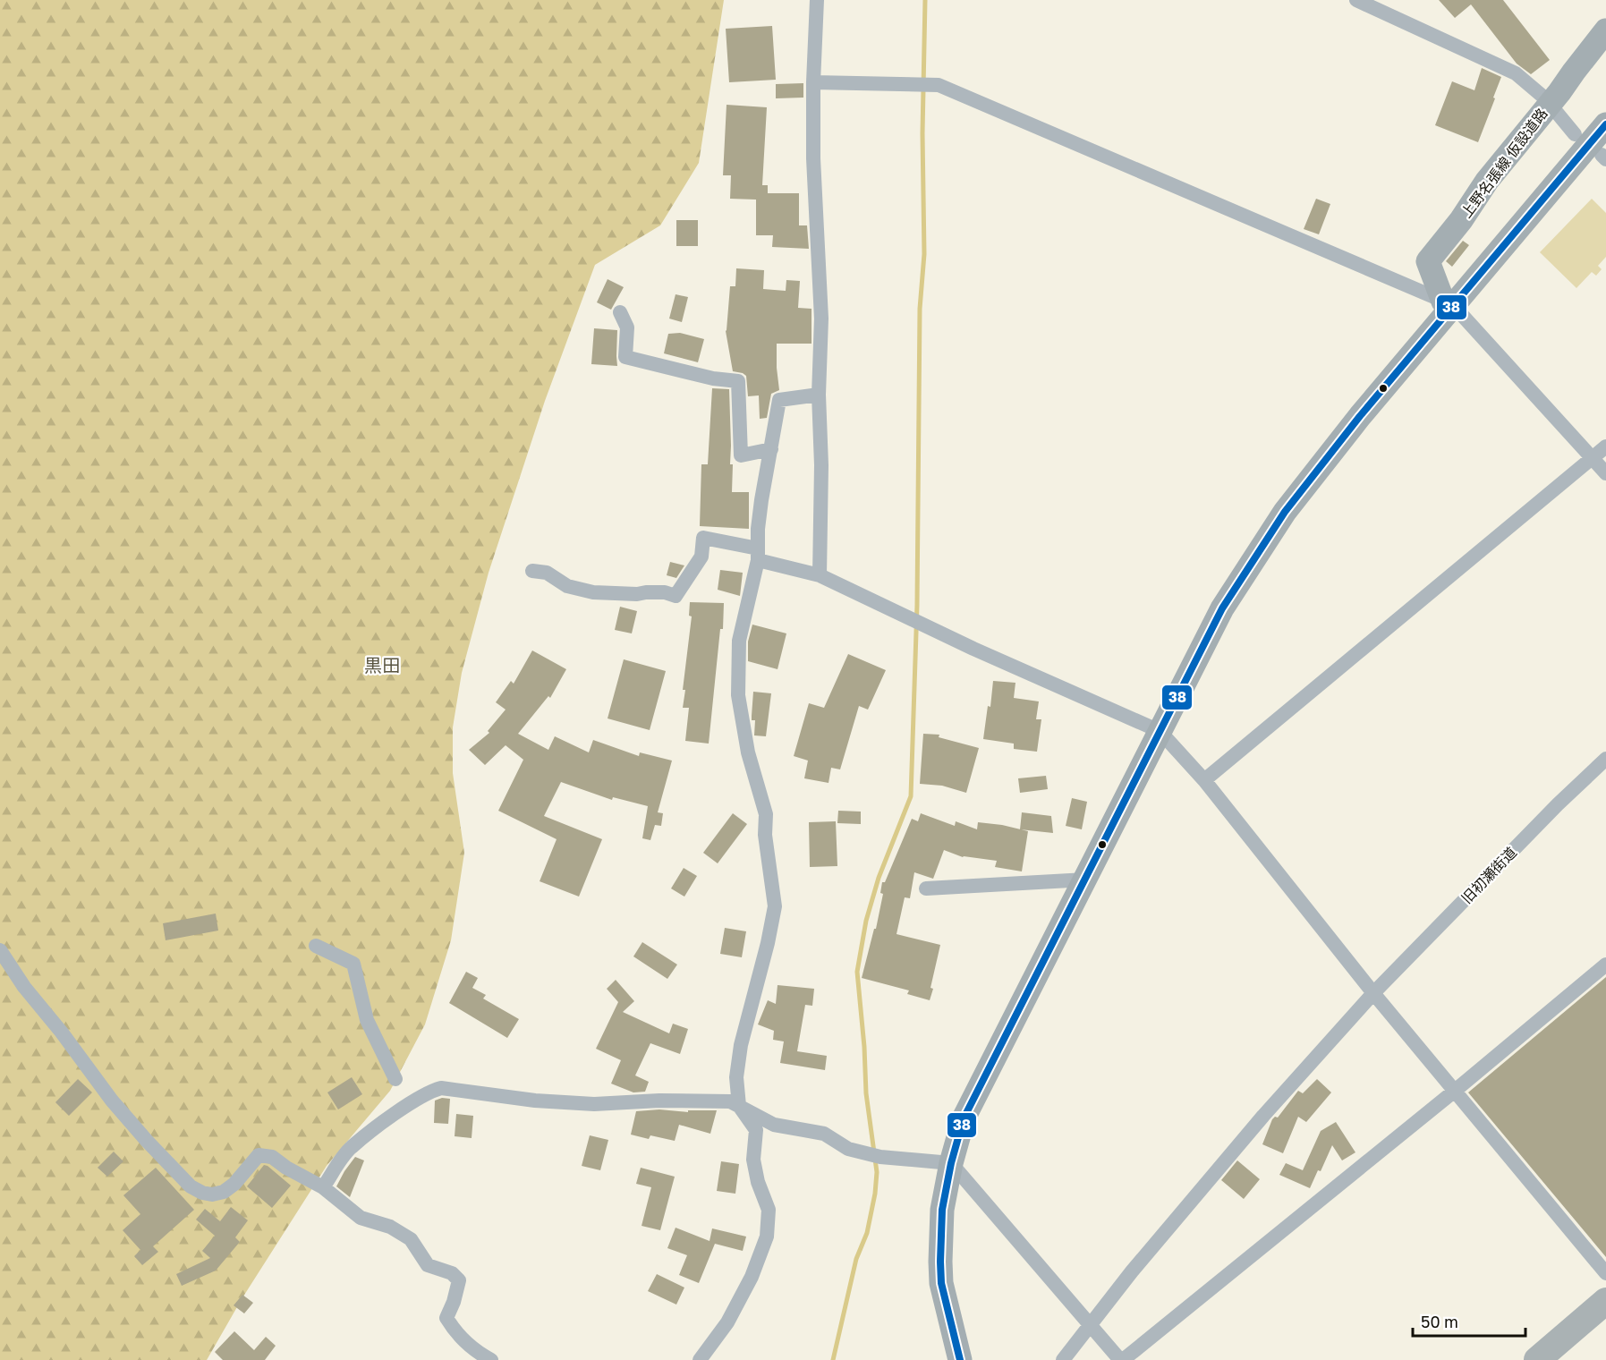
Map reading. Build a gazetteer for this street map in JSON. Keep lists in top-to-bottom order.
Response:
{
  "streets": {
    "main road": ["上野名張線 仮設道路"],
    "street": ["旧初瀬街道"]
  },
  "districts": ["黒田"],
  "lines": ["transit line 38"],
  "scale_bar": "50 m"
}
